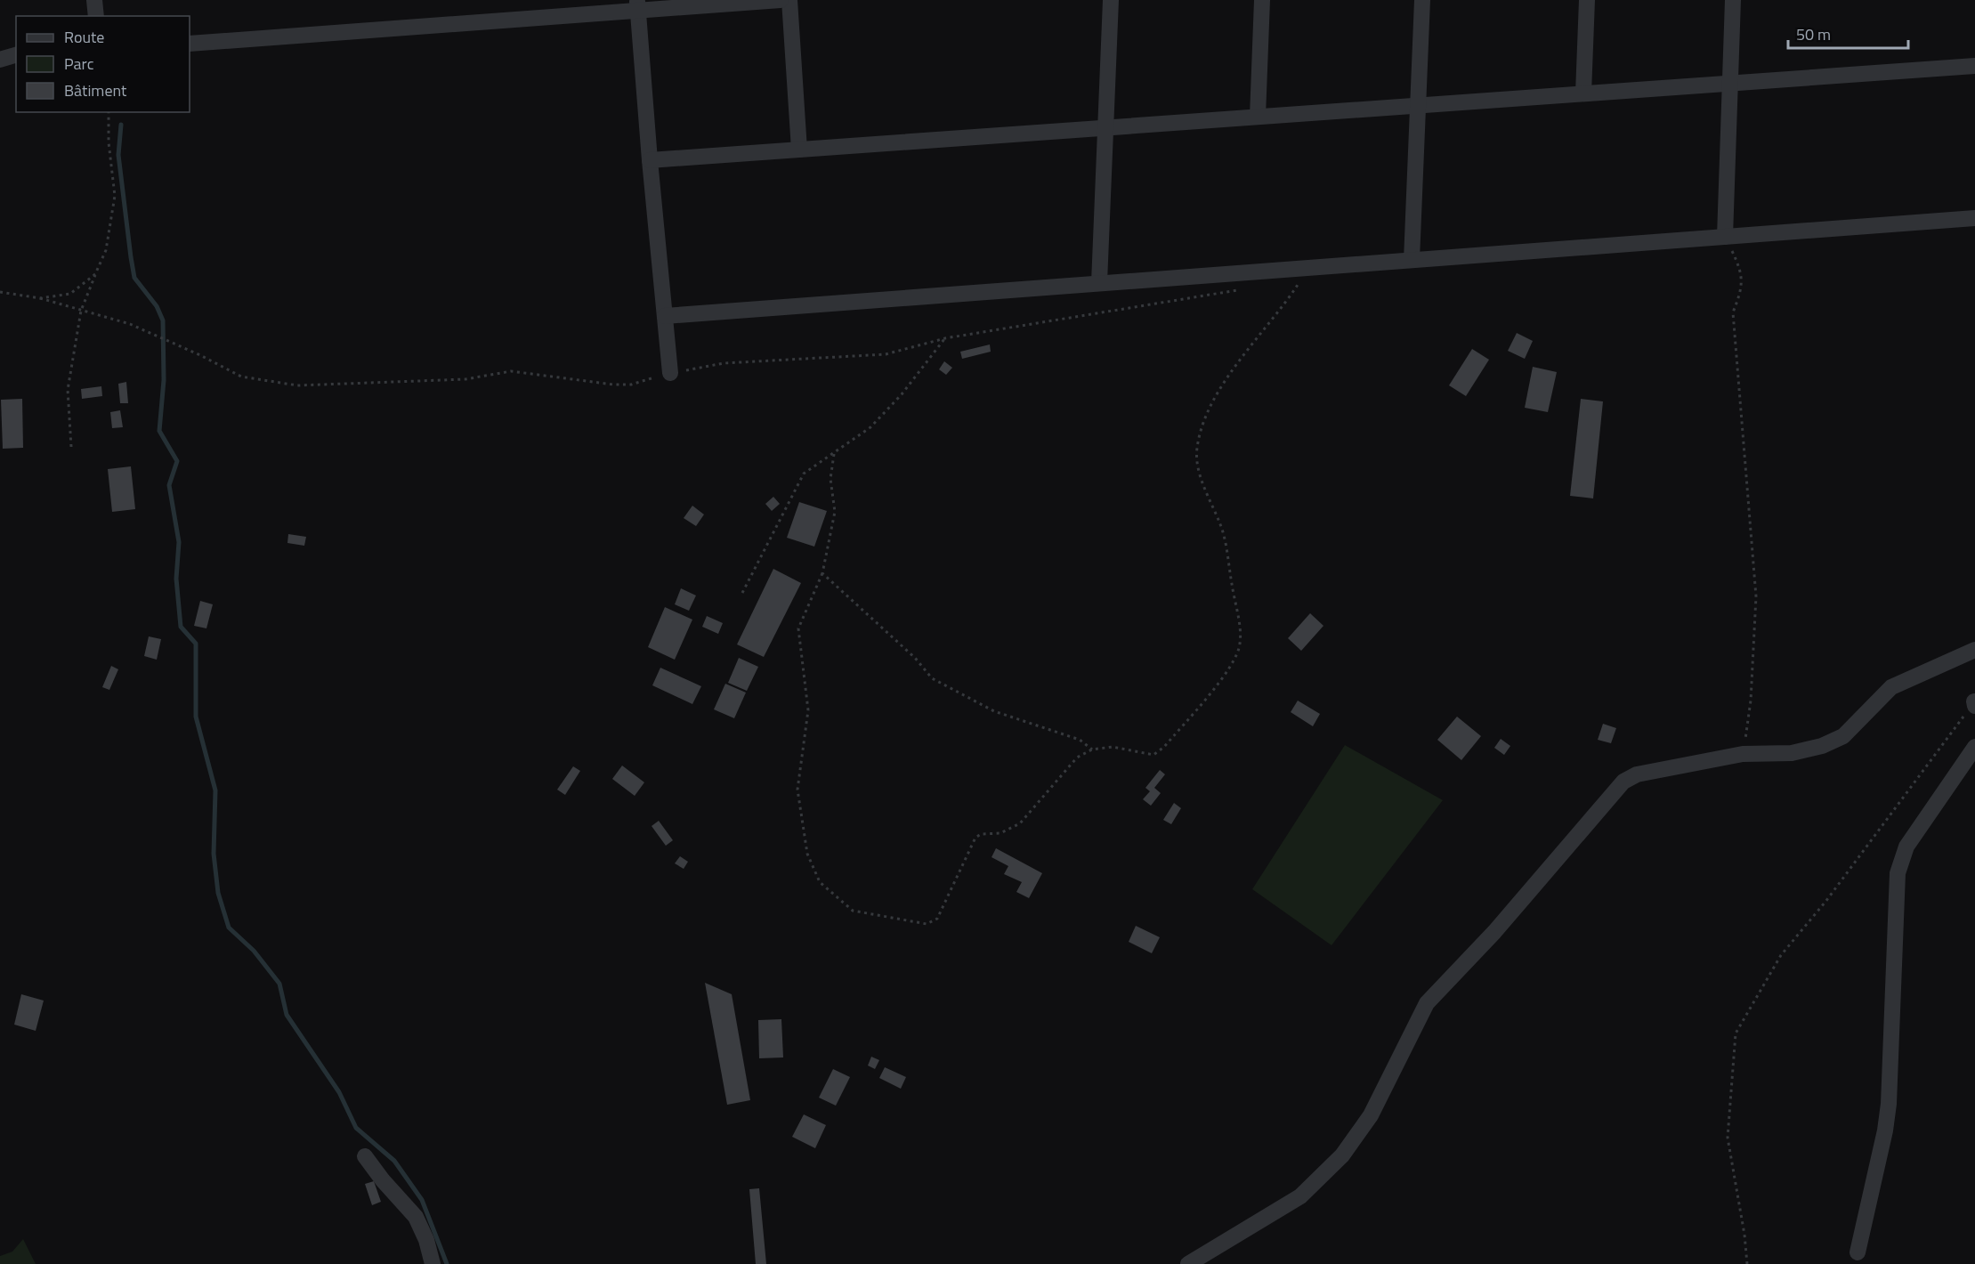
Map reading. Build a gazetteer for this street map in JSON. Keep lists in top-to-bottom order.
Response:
{
  "legend": ["Route", "Parc", "Bâtiment"],
  "scale_bar": "50 m"
}
